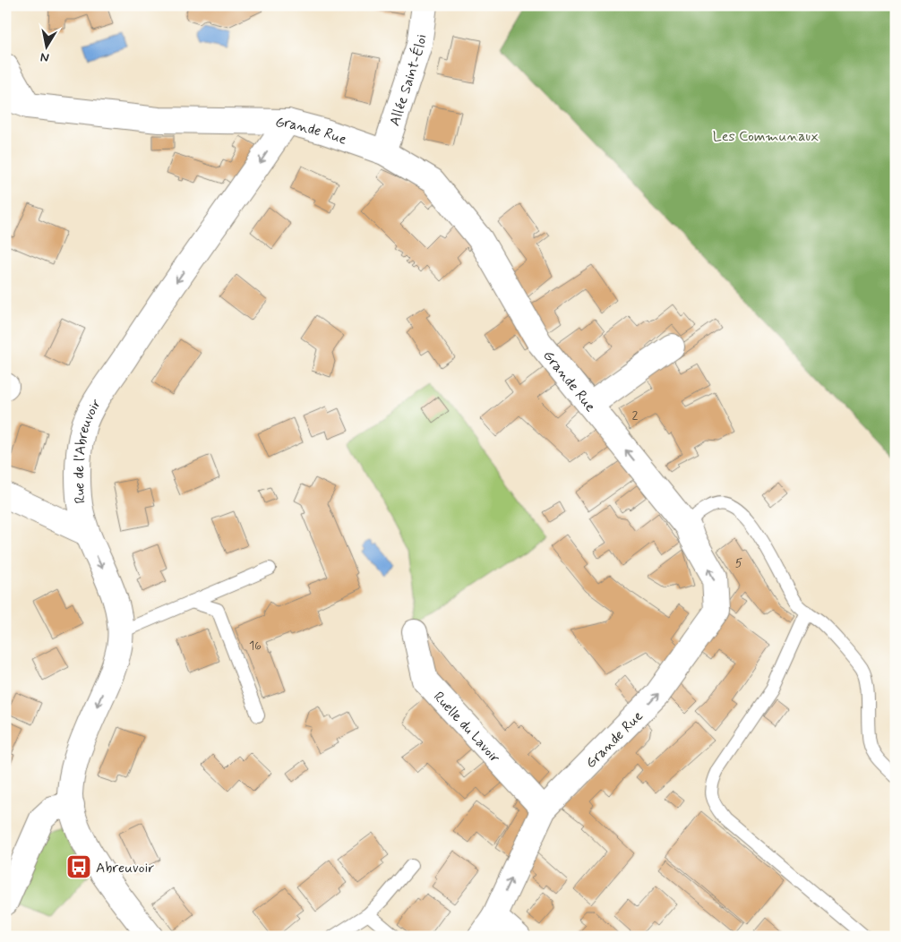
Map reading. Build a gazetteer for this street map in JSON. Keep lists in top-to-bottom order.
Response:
{
  "streets": {
    "street": [
      "Allée Saint-Éloi",
      "Grande Rue",
      "Rue de l'Abreuvoir",
      "Ruelle du Lavoir"
    ]
  },
  "crossings": [
    ["Allée Saint-Éloi", "Grande Rue"],
    ["Grande Rue", "Rue de l'Abreuvoir"],
    ["Grande Rue", "Ruelle du Lavoir"]
  ],
  "one_way": ["Grande Rue", "Rue de l'Abreuvoir"],
  "parks": ["Les Communaux"],
  "places": {
    "bus stop": ["Abreuvoir"]
  },
  "house_numbers": ["2", "5", "16"],
  "north": "bottom"
}
